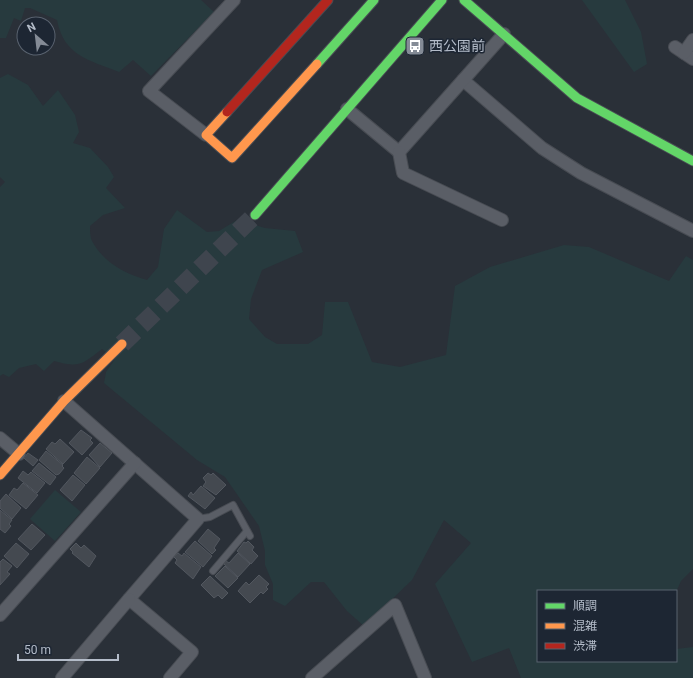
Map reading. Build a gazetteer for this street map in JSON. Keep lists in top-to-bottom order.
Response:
{
  "places": {
    "bus stop": ["西公園前"]
  },
  "legend": ["順調", "混雑", "渋滞"],
  "scale_bar": "50 m",
  "north": "top left"
}
